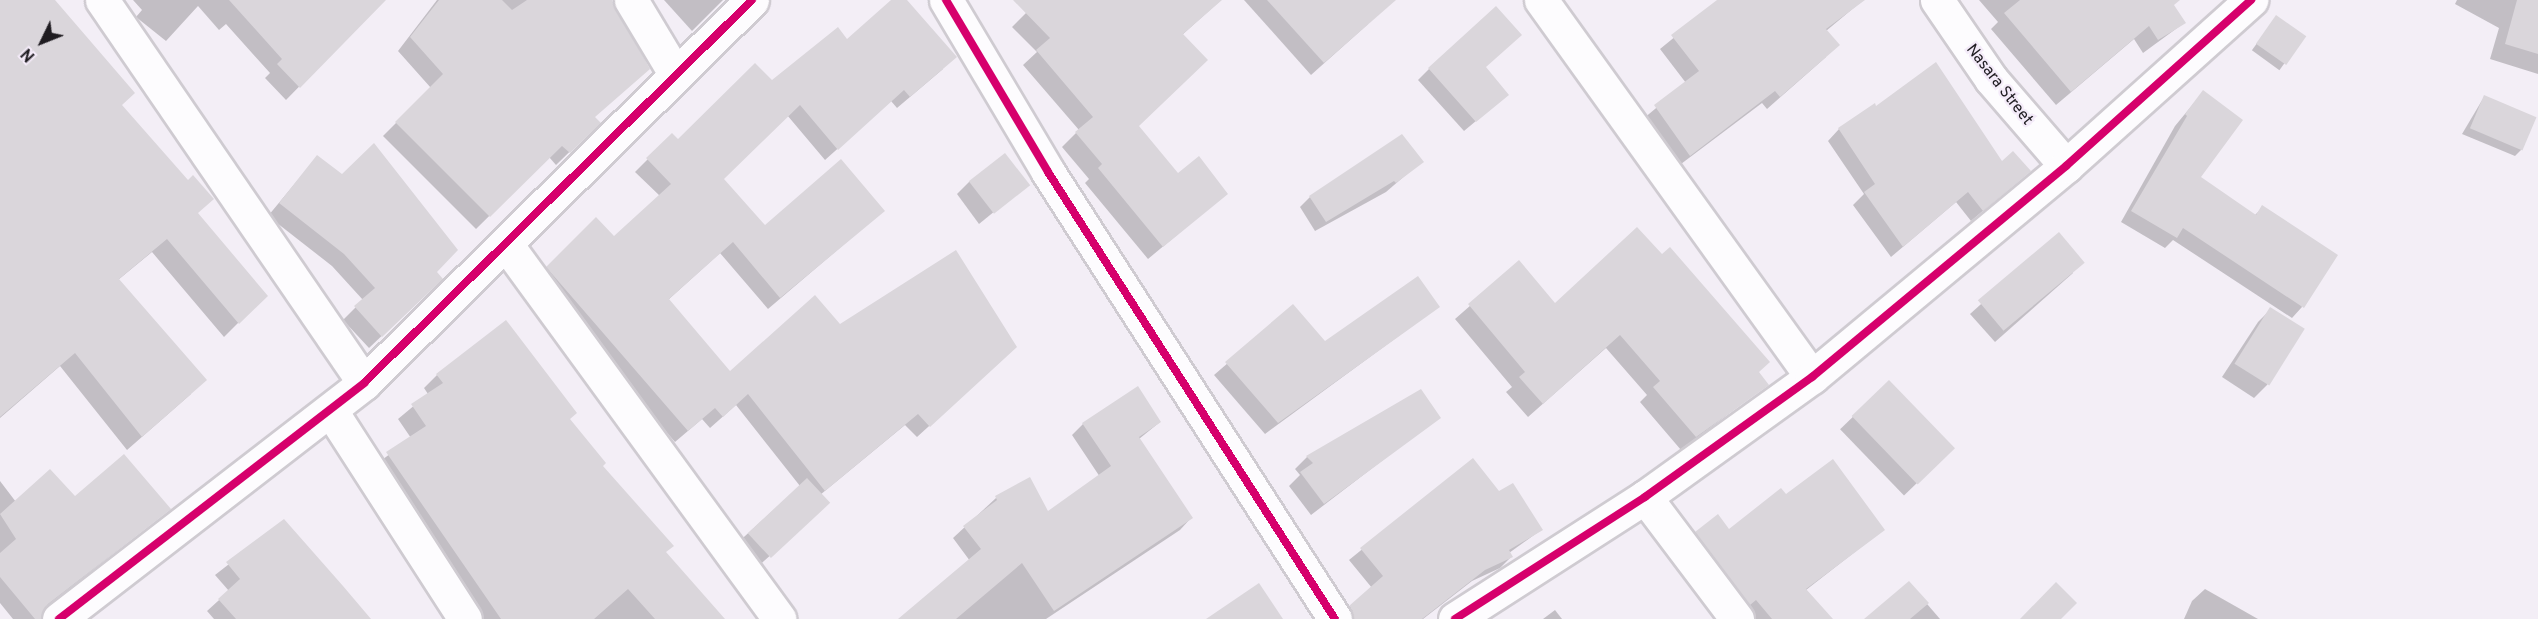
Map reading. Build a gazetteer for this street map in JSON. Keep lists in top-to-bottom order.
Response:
{
  "streets": {
    "street": ["Nasara Street"]
  },
  "north": "bottom left"
}
